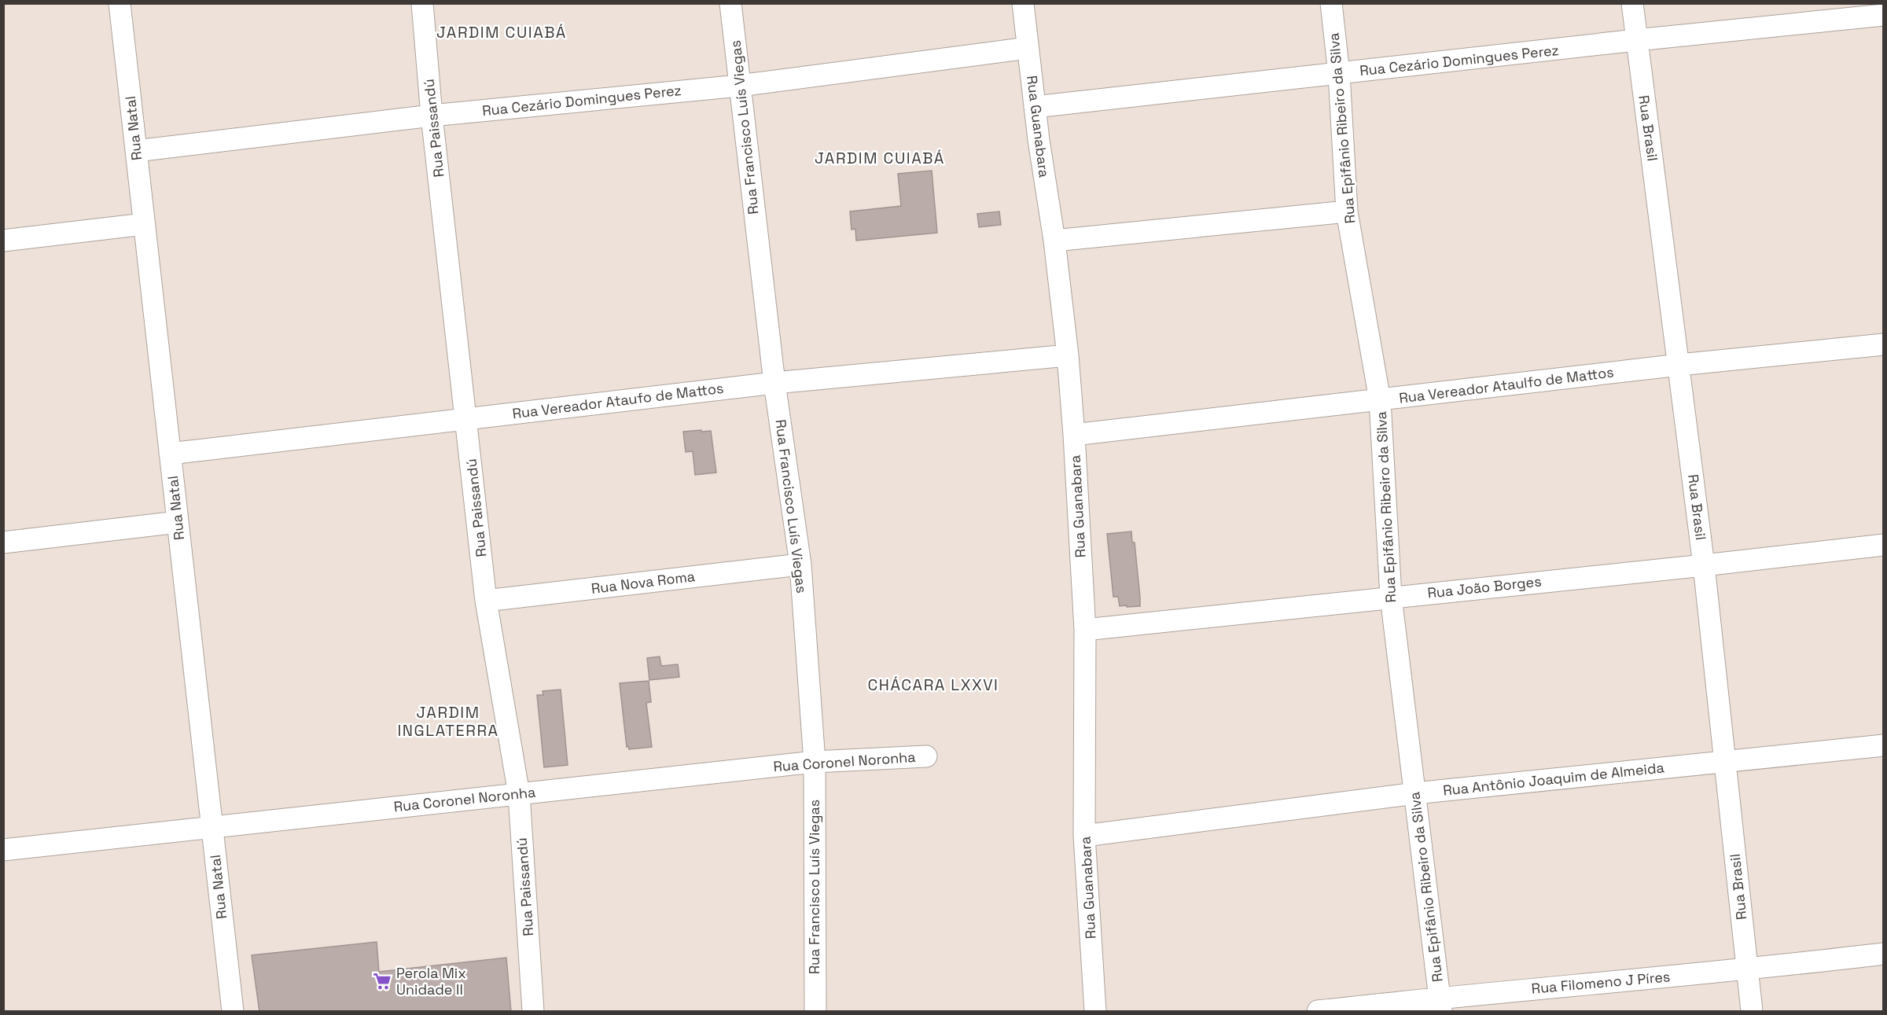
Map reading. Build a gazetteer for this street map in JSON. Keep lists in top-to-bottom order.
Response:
{
  "streets": {
    "street": [
      "Rua Cezário Domingues Perez",
      "Rua Guanabara",
      "Rua Francisco Luís Viegas",
      "Rua Natal",
      "Rua Paissandú",
      "Rua Epifânio Ribeiro da Silva",
      "Rua Brasil",
      "Rua Vereador Ataulfo de Mattos",
      "Rua Vereador Ataufo de Mattos",
      "Rua Nova Roma",
      "Rua João Borges",
      "Rua Coronel Noronha",
      "Rua Antônio Joaquim de Almeida",
      "Rua Filomeno J Píres"
    ]
  },
  "crossings": [
    ["Rua Cezário Domingues Perez", "Rua Guanabara"],
    ["Rua Cezário Domingues Perez", "Rua Francisco Luís Viegas"],
    ["Rua Cezário Domingues Perez", "Rua Natal"],
    ["Rua Cezário Domingues Perez", "Rua Paissandú"],
    ["Rua Cezário Domingues Perez", "Rua Epifânio Ribeiro da Silva"],
    ["Rua Cezário Domingues Perez", "Rua Brasil"],
    ["Rua Guanabara", "Rua Vereador Ataulfo de Mattos"],
    ["Rua Guanabara", "Rua Vereador Ataufo de Mattos"],
    ["Rua Guanabara", "Rua João Borges"],
    ["Rua Guanabara", "Rua Antônio Joaquim de Almeida"],
    ["Rua Francisco Luís Viegas", "Rua Vereador Ataufo de Mattos"],
    ["Rua Francisco Luís Viegas", "Rua Nova Roma"],
    ["Rua Francisco Luís Viegas", "Rua Coronel Noronha"],
    ["Rua Natal", "Rua Vereador Ataufo de Mattos"],
    ["Rua Natal", "Rua Coronel Noronha"],
    ["Rua Paissandú", "Rua Vereador Ataufo de Mattos"],
    ["Rua Paissandú", "Rua Nova Roma"],
    ["Rua Paissandú", "Rua Coronel Noronha"],
    ["Rua Epifânio Ribeiro da Silva", "Rua Vereador Ataulfo de Mattos"],
    ["Rua Epifânio Ribeiro da Silva", "Rua João Borges"],
    ["Rua Epifânio Ribeiro da Silva", "Rua Antônio Joaquim de Almeida"],
    ["Rua Epifânio Ribeiro da Silva", "Rua Filomeno J Píres"],
    ["Rua Brasil", "Rua Vereador Ataulfo de Mattos"],
    ["Rua Brasil", "Rua João Borges"],
    ["Rua Brasil", "Rua Antônio Joaquim de Almeida"],
    ["Rua Brasil", "Rua Filomeno J Píres"]
  ],
  "districts": [
    "JARDIM CUIABÁ",
    "JARDIM CUIABÁ",
    "CHÁCARA LXXVI",
    "JARDIM INGLATERRA"
  ],
  "places": {
    "supermarket": ["Perola Mix Unidade II"]
  }
}
